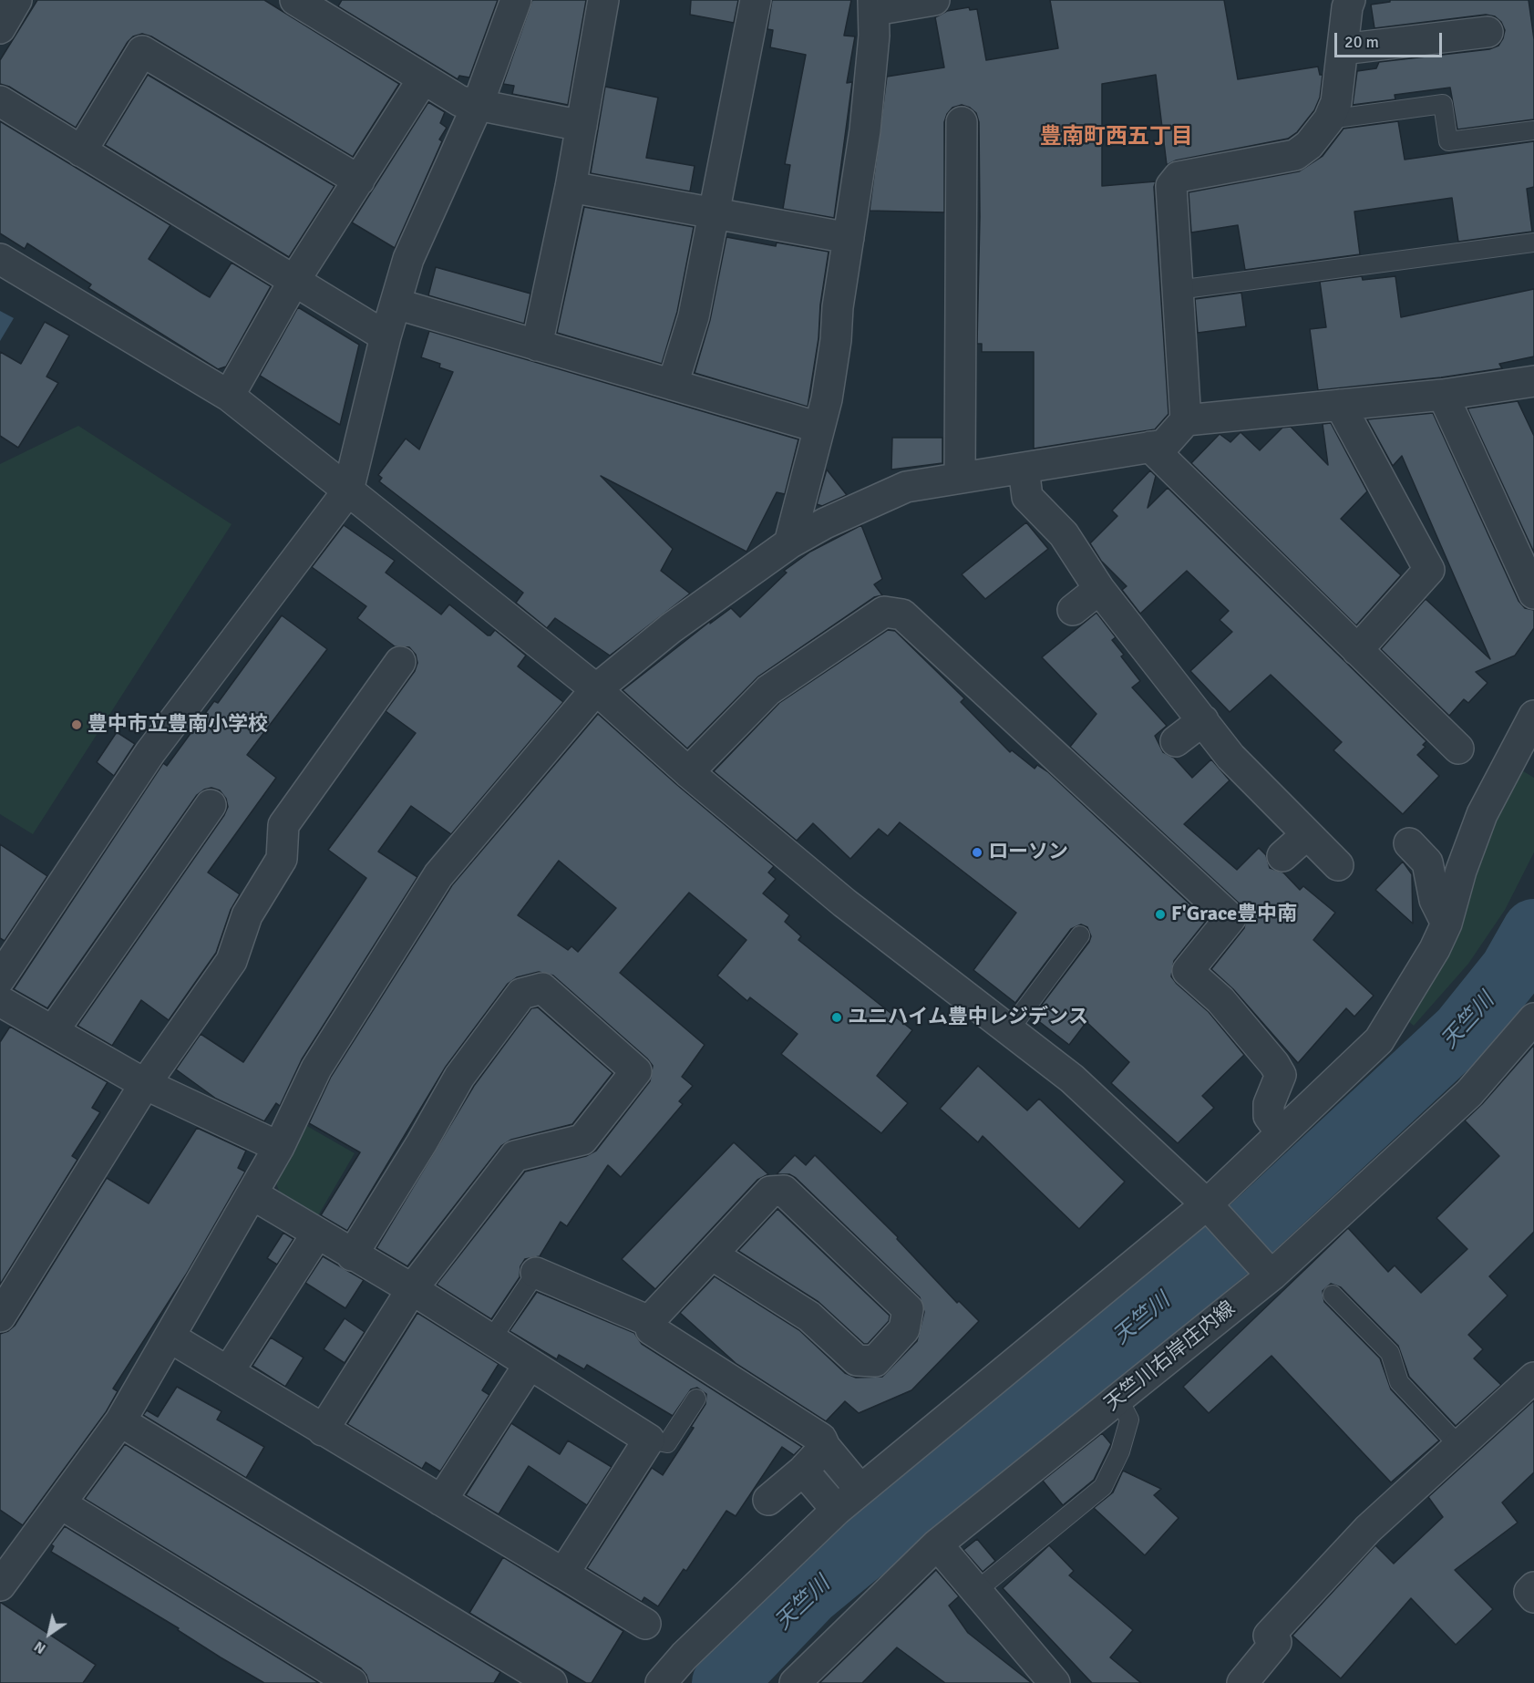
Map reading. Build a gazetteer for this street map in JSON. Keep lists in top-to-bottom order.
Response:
{
  "streets": {
    "street": ["天竺川右岸庄内線"]
  },
  "districts": ["豊南町西五丁目"],
  "water": ["天竺川"],
  "places": [
    "豊中市立豊南小学校",
    "ローソン",
    "F'Grace豊中南",
    "ユニハイム豊中レジデンス"
  ],
  "scale_bar": "20 m",
  "north": "bottom left"
}
